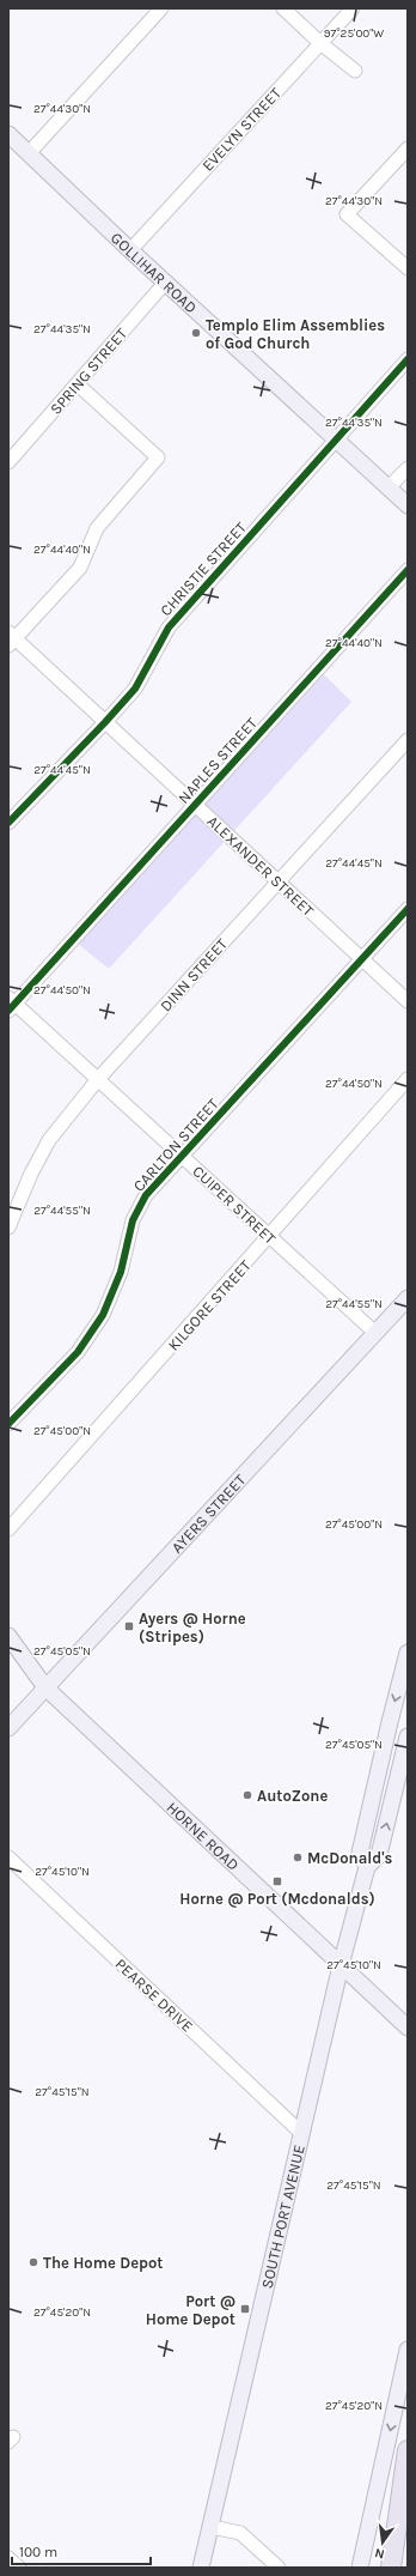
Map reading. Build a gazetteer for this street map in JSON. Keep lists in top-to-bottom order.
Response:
{
  "streets": {
    "main road": [
      "GOLLIHAR ROAD",
      "AYERS STREET",
      "HORNE ROAD",
      "SOUTH PORT AVENUE"
    ],
    "street": [
      "EVELYN STREET",
      "SPRING STREET",
      "CHRISTIE STREET",
      "NAPLES STREET",
      "ALEXANDER STREET",
      "DINN STREET",
      "CARLTON STREET",
      "CUIPER STREET",
      "KILGORE STREET",
      "PEARSE DRIVE"
    ]
  },
  "crossings": [
    ["EVELYN STREET", "GOLLIHAR ROAD"],
    ["GOLLIHAR ROAD", "SPRING STREET"],
    ["GOLLIHAR ROAD", "CHRISTIE STREET"],
    ["CHRISTIE STREET", "ALEXANDER STREET"],
    ["NAPLES STREET", "ALEXANDER STREET"],
    ["NAPLES STREET", "CUIPER STREET"],
    ["ALEXANDER STREET", "DINN STREET"],
    ["ALEXANDER STREET", "CARLTON STREET"],
    ["DINN STREET", "CUIPER STREET"],
    ["CARLTON STREET", "CUIPER STREET"],
    ["CUIPER STREET", "KILGORE STREET"],
    ["CUIPER STREET", "AYERS STREET"],
    ["AYERS STREET", "HORNE ROAD"],
    ["HORNE ROAD", "SOUTH PORT AVENUE"],
    ["PEARSE DRIVE", "SOUTH PORT AVENUE"]
  ],
  "places": {
    "other": [
      "Templo Elim Assemblies of God Church",
      "AutoZone",
      "McDonald's",
      "The Home Depot"
    ],
    "transit": ["Ayers @ Horne (Stripes)", "Horne @ Port (Mcdonalds)", "Port @ Home Depot"]
  },
  "scale_bar": "100 m",
  "north": "bottom",
  "coordinates": [
    "97°25'00\"W",
    "27°44'30\"N",
    "27°44'35\"N",
    "27°44'40\"N",
    "27°44'45\"N",
    "27°44'50\"N",
    "27°44'55\"N",
    "27°45'00\"N",
    "27°45'05\"N",
    "27°45'10\"N",
    "27°45'15\"N",
    "27°45'20\"N"
  ]
}
